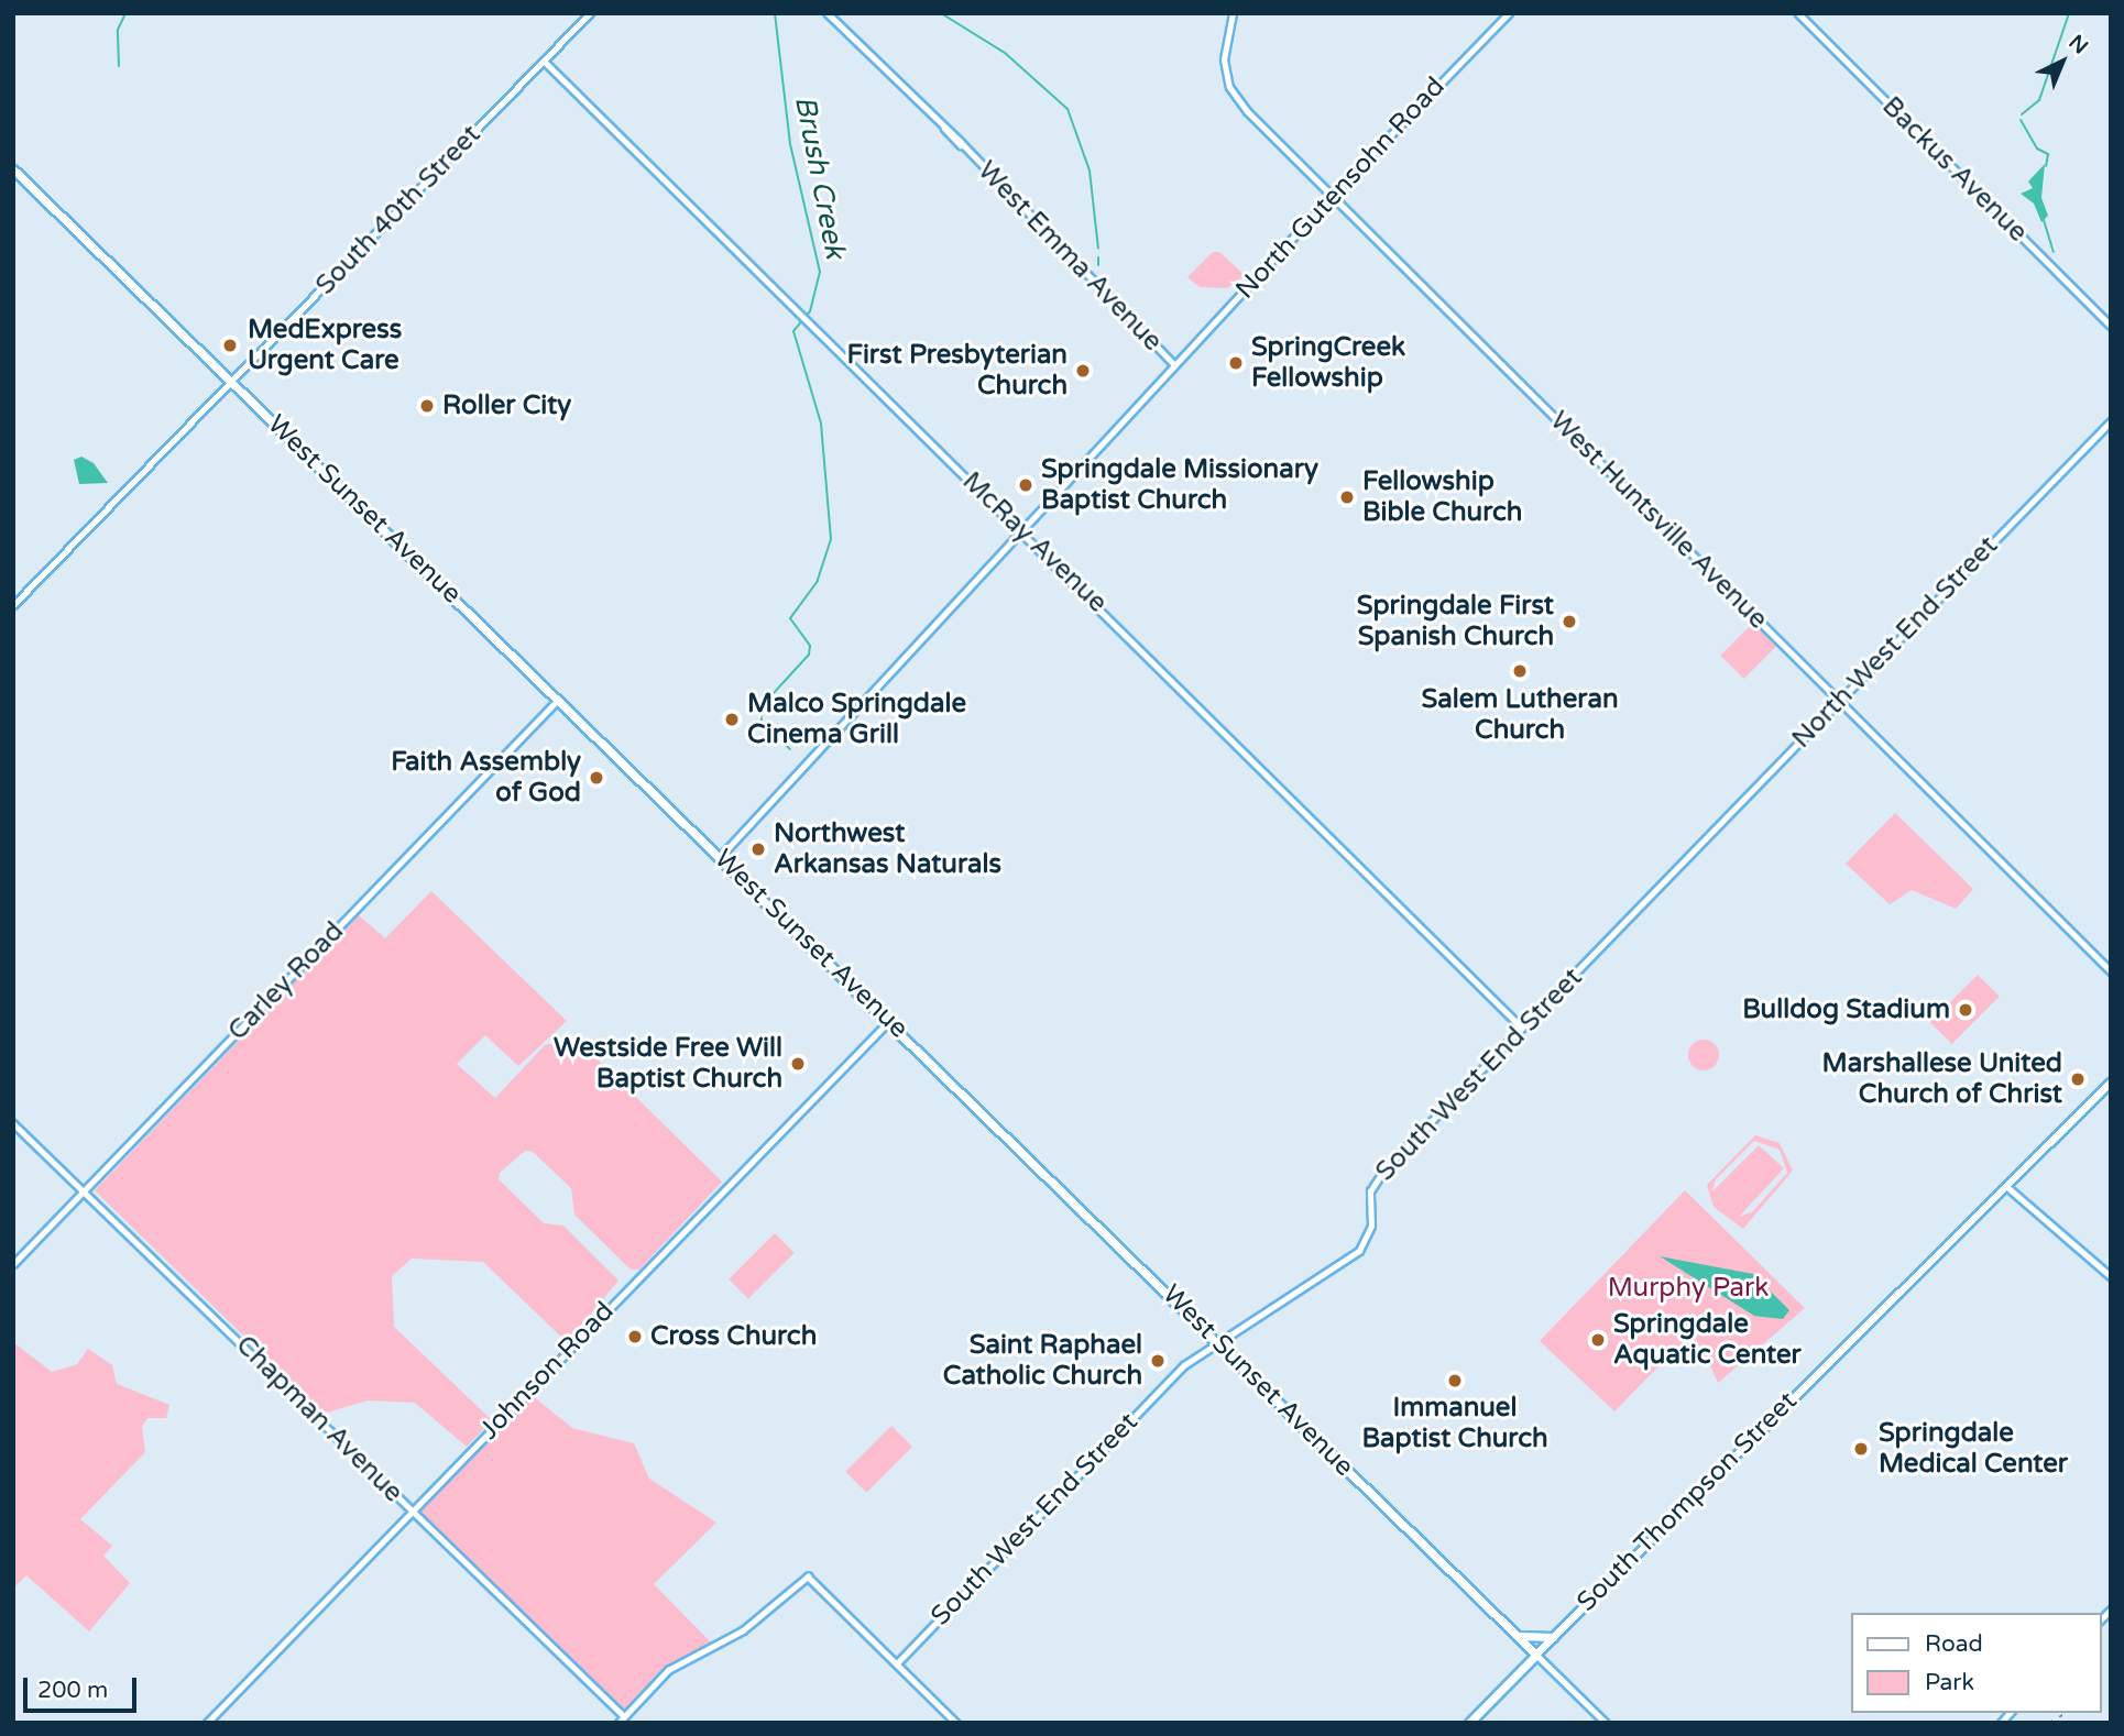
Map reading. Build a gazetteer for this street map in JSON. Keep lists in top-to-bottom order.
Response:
{
  "streets": {
    "highway": ["West Sunset Avenue", "South Thompson Street"],
    "main road": ["West Huntsville Avenue"],
    "street": [
      "Backus Avenue",
      "North Gutensohn Road",
      "South 40th Street",
      "West Emma Avenue",
      "McRay Avenue",
      "North West End Street",
      "Carley Road",
      "South West End Street",
      "Johnson Road",
      "Chapman Avenue"
    ]
  },
  "crossings": [
    ["North Gutensohn Road", "West Emma Avenue"],
    ["North Gutensohn Road", "West Sunset Avenue"],
    ["North Gutensohn Road", "West Huntsville Avenue"],
    ["North Gutensohn Road", "McRay Avenue"],
    ["South 40th Street", "West Sunset Avenue"],
    ["South 40th Street", "McRay Avenue"],
    ["West Sunset Avenue", "Carley Road"],
    ["West Sunset Avenue", "South West End Street"],
    ["West Sunset Avenue", "Johnson Road"],
    ["West Sunset Avenue", "South Thompson Street"],
    ["West Huntsville Avenue", "North West End Street"],
    ["McRay Avenue", "South West End Street"],
    ["North West End Street", "South West End Street"],
    ["Carley Road", "Chapman Avenue"],
    ["Johnson Road", "Chapman Avenue"]
  ],
  "water": ["Brush Creek"],
  "parks": ["Murphy Park"],
  "places": [
    "MedExpress Urgent Care",
    "SpringCreek Fellowship",
    "First Presbyterian Church",
    "Roller City",
    "Springdale Missionary Baptist Church",
    "Fellowship Bible Church",
    "Springdale First Spanish Church",
    "Salem Lutheran Church",
    "Malco Springdale Cinema Grill",
    "Faith Assembly of God",
    "Northwest Arkansas Naturals",
    "Bulldog Stadium",
    "Westside Free Will Baptist Church",
    "Marshallese United Church of Christ",
    "Cross Church",
    "Springdale Aquatic Center",
    "Saint Raphael Catholic Church",
    "Immanuel Baptist Church",
    "Springdale Medical Center"
  ],
  "legend": ["Road", "Park"],
  "scale_bar": "200 m",
  "north": "top right"
}
